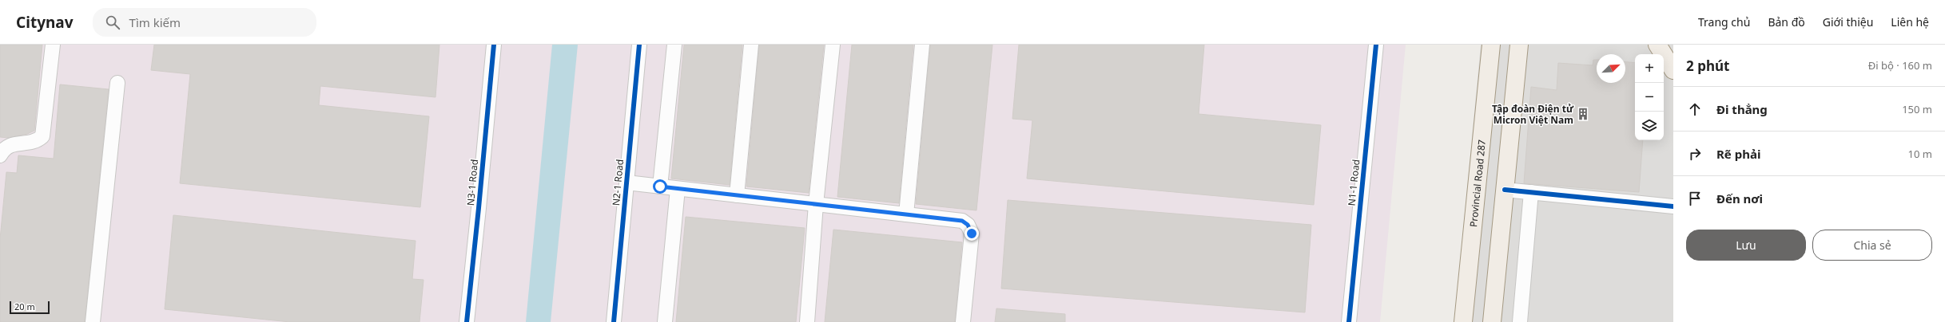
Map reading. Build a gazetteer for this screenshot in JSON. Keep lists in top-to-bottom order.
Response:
{
  "streets": {
    "main road": ["Provincial Road 287"],
    "street": ["N3-1 Road", "N2-1 Road", "N1-1 Road"]
  },
  "places": {
    "building": ["Tập đoàn Điện tử Micron Việt Nam"]
  },
  "scale_bar": "20 m",
  "north": "top right",
  "page": {
    "header": "Citynav",
    "search": "Tìm kiếm",
    "nav": [
      "Trang chủ",
      "Bản đồ",
      "Giới thiệu",
      "Liên hệ"
    ],
    "heading": ["2 phút", "Đi bộ · 160 m"],
    "map_buttons": ["+", "−"],
    "list": [
      ["Đi thẳng", "150 m"],
      ["Rẽ phải", "10 m"],
      "Đến nơi"
    ],
    "buttons": ["Lưu", "Chia sẻ"],
    "scale": "20 m"
  }
}
